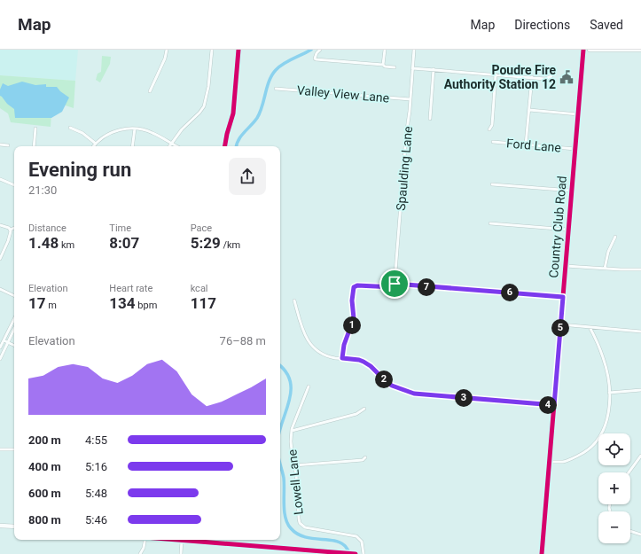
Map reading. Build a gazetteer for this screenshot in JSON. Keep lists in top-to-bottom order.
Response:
{
  "streets": {
    "street": [
      "Valley View Lane",
      "Ford Lane",
      "Spaulding Lane",
      "Country Club Road",
      "Lowell Lane"
    ]
  },
  "crossings": [
    ["Valley View Lane", "Spaulding Lane"],
    ["Ford Lane", "Country Club Road"]
  ],
  "places": {
    "public building": ["Poudre Fire Authority Station 12"]
  },
  "page": {
    "header": "Map",
    "nav": ["Map", "Directions", "Saved"],
    "heading": ["Evening run", "21:30"],
    "stats": [
      ["Distance", "1.48 km"],
      ["Time", "8:07"],
      ["Pace", "5:29 /km"],
      ["Elevation", "17 m"],
      ["Heart rate", "134 bpm"],
      ["kcal", "117"]
    ],
    "pins": [
      "7",
      "6",
      "1",
      "5",
      "2",
      "3",
      "4"
    ],
    "chart": ["Elevation", "76–88 m"],
    "list": [
      {
        "name": "200 m",
        "note": "4:55"
      },
      {
        "name": "400 m",
        "note": "5:16"
      },
      {
        "name": "600 m",
        "note": "5:48"
      },
      {
        "name": "800 m",
        "note": "5:46"
      }
    ],
    "map_buttons": ["+", "−"]
  }
}
